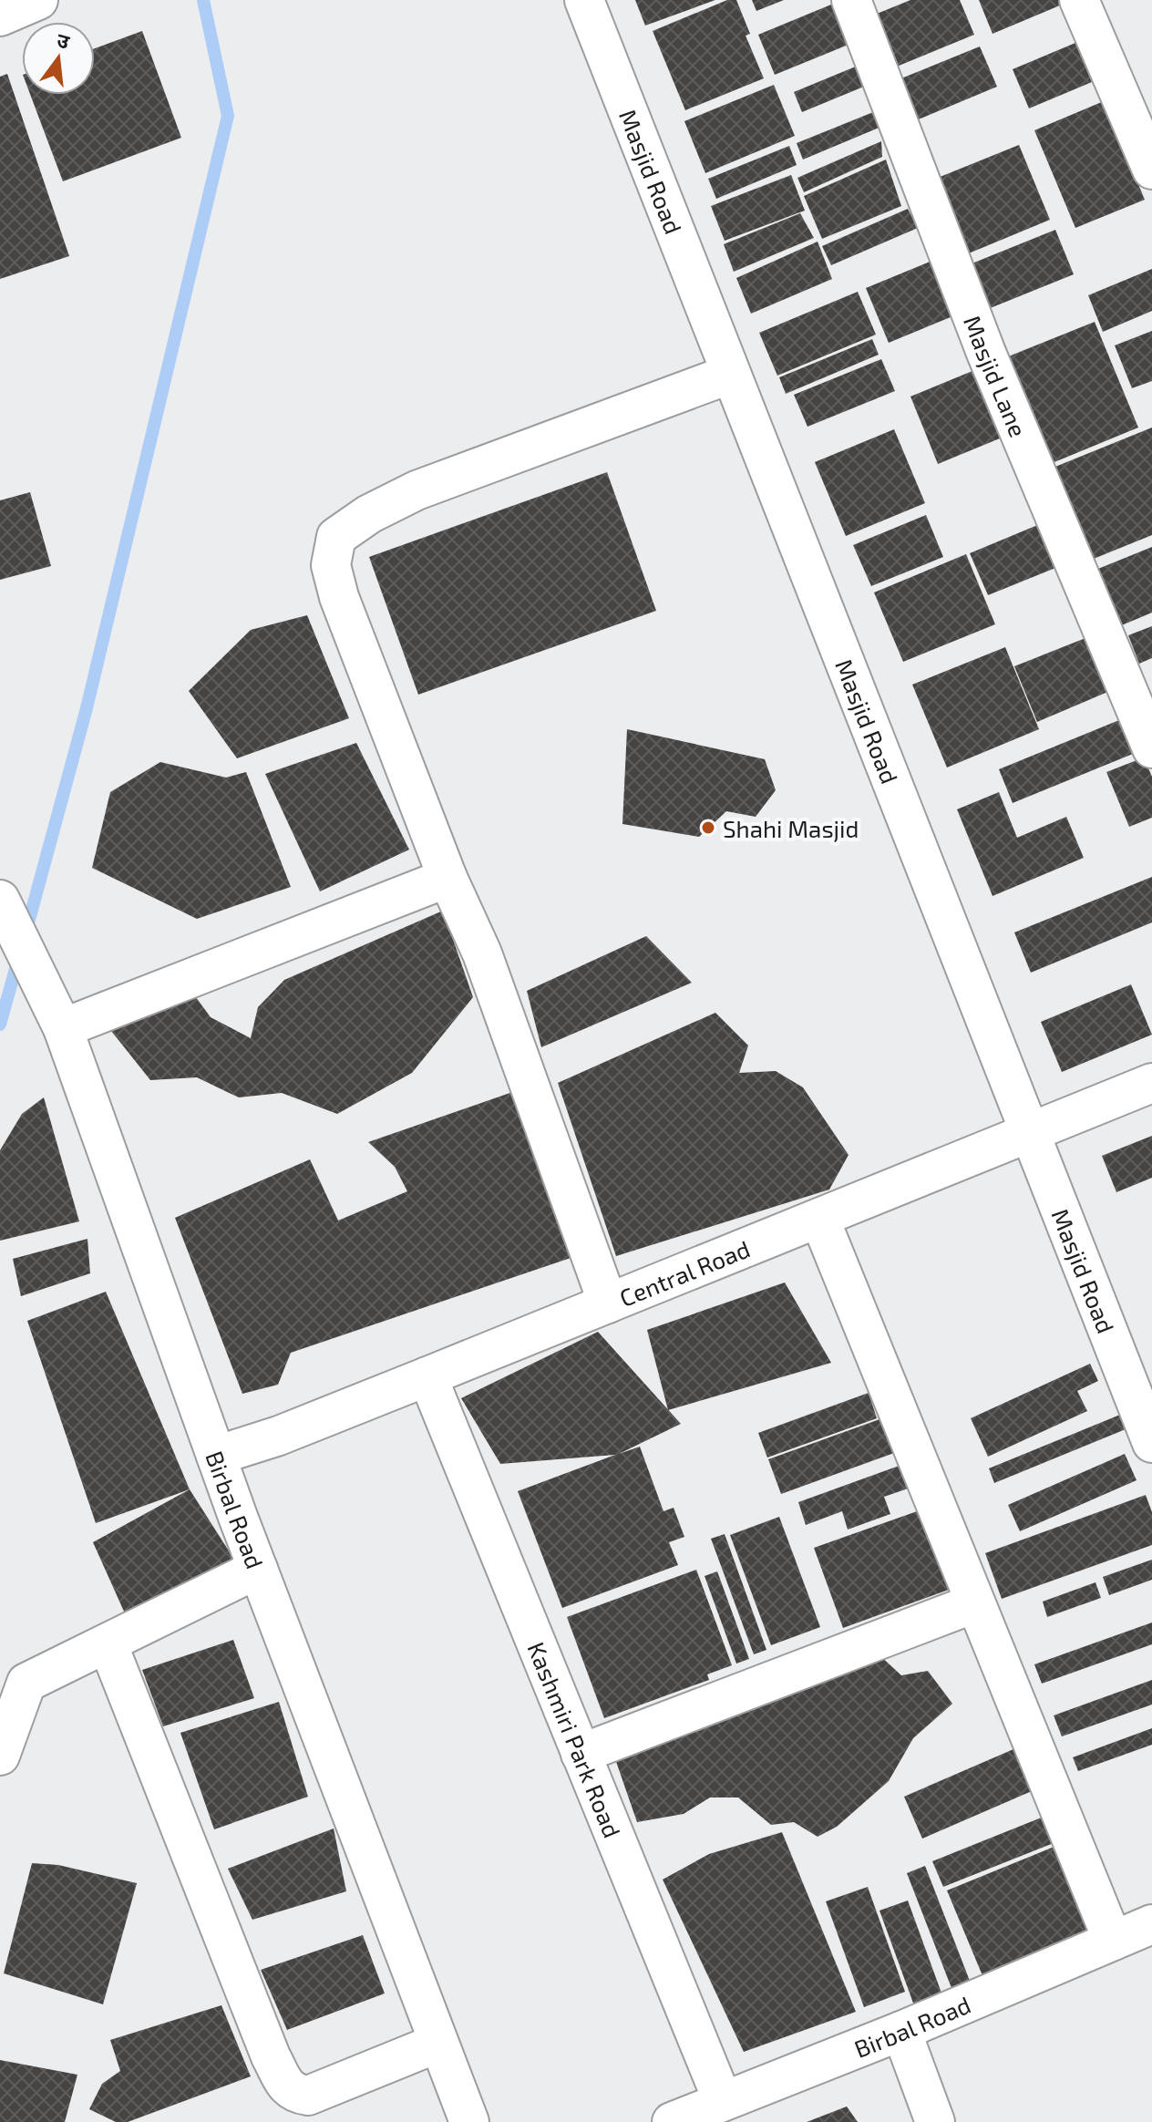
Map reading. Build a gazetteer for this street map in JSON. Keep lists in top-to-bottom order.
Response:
{
  "streets": {
    "street": [
      "Masjid Road",
      "Masjid Lane",
      "Central Road",
      "Birbal Road",
      "Kashmiri Park Road"
    ]
  },
  "crossings": [
    ["Masjid Road", "Central Road"],
    ["Central Road", "Birbal Road"],
    ["Central Road", "Kashmiri Park Road"],
    ["Birbal Road", "Kashmiri Park Road"]
  ],
  "places": ["Shahi Masjid"],
  "north": "top"
}
